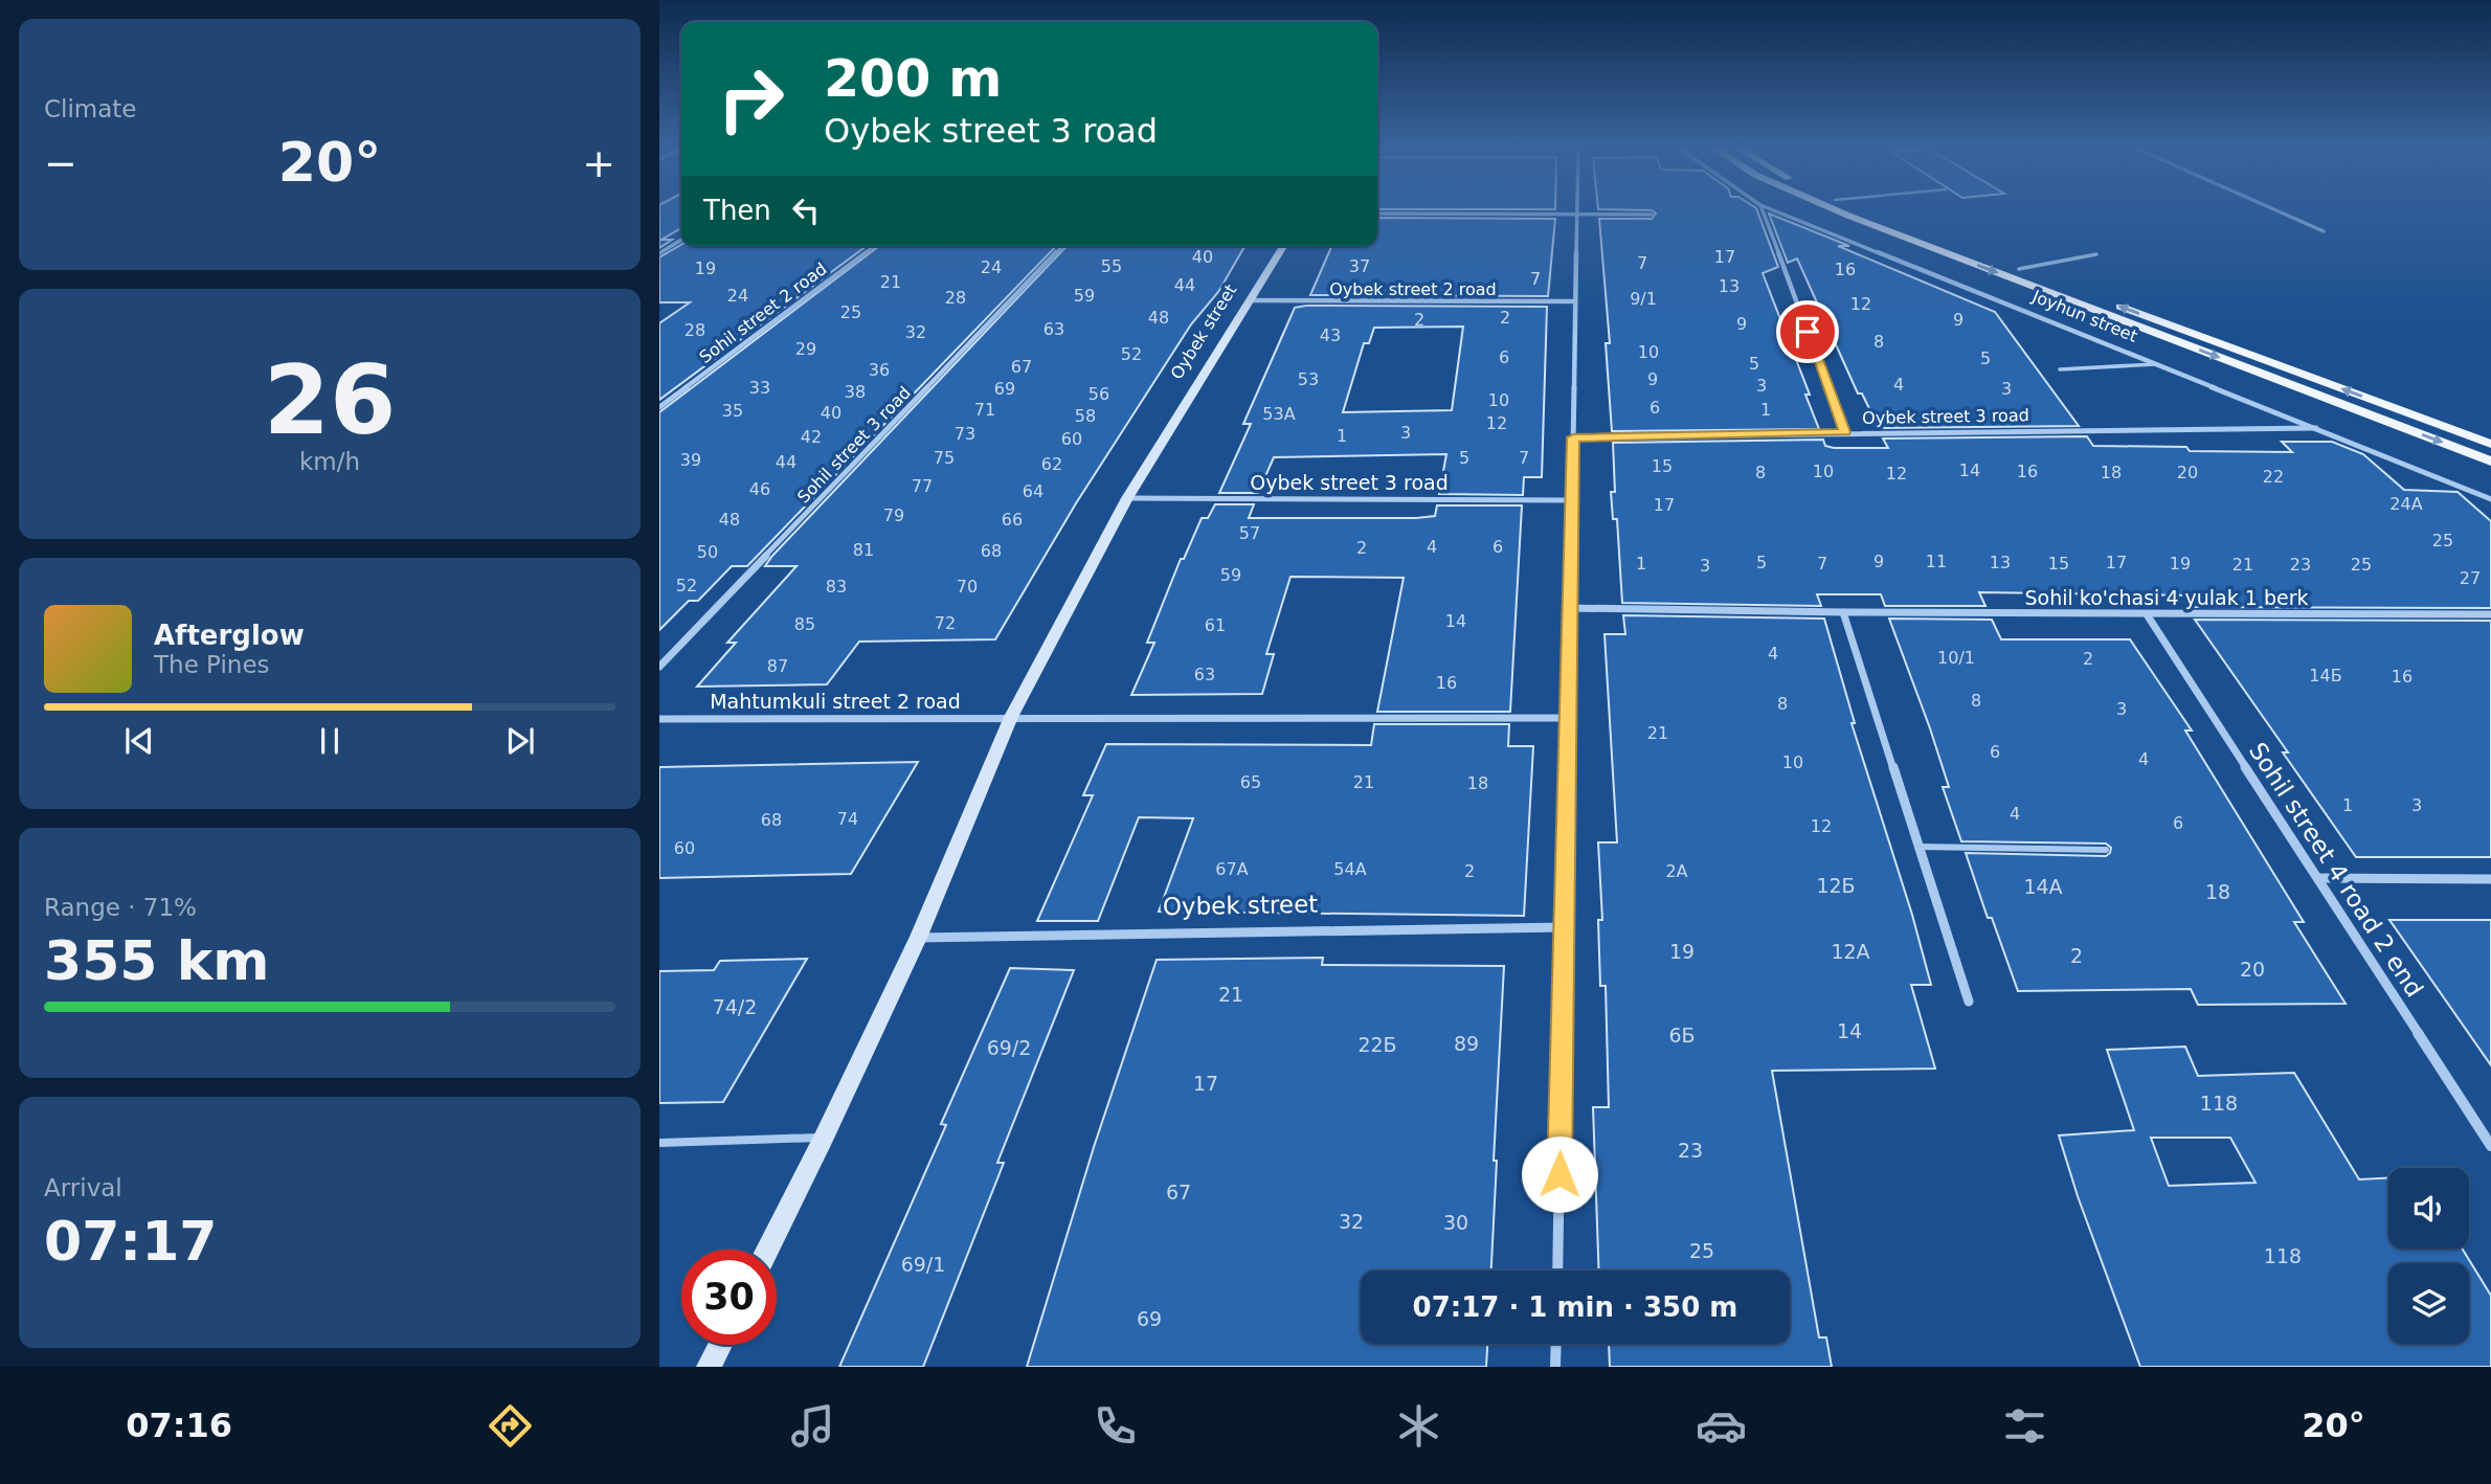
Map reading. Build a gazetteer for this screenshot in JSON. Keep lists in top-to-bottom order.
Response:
{
  "streets": {
    "main road": ["Joyhun street"],
    "street": [
      "Oybek street 2 road",
      "Sohil street 2 road",
      "Oybek street",
      "Oybek street 3 road",
      "Sohil street 3 road",
      "Sohil ko'chasi 4 yulak 1 berk",
      "Mahtumkuli street 2 road",
      "Sohil street 4 road 2 end"
    ]
  },
  "crossings": [
    ["Oybek street 2 road", "Oybek street"],
    ["Joyhun street", "Oybek street 3 road"],
    ["Oybek street", "Oybek street 3 road"],
    ["Oybek street", "Mahtumkuli street 2 road"],
    ["Sohil ko'chasi 4 yulak 1 berk", "Sohil street 4 road 2 end"]
  ],
  "house_numbers": [
    "40",
    "17",
    "7",
    "55",
    "37",
    "24",
    "19",
    "16",
    "7",
    "21",
    "44",
    "13",
    "24",
    "59",
    "28",
    "9/1",
    "12",
    "25",
    "48",
    "2",
    "2",
    "9",
    "9",
    "63",
    "28",
    "32",
    "43",
    "8",
    "29",
    "10",
    "52",
    "6",
    "5",
    "5",
    "67",
    "36",
    "53",
    "9",
    "4",
    "3",
    "33",
    "69",
    "3",
    "38",
    "56",
    "10",
    "6",
    "71",
    "1",
    "35",
    "40",
    "53A",
    "58",
    "12",
    "3",
    "73",
    "1",
    "42",
    "60",
    "75",
    "5",
    "7",
    "39",
    "44",
    "62",
    "15",
    "14",
    "10",
    "16",
    "8",
    "18",
    "20",
    "12",
    "22",
    "77",
    "46",
    "64",
    "24A",
    "17",
    "79",
    "48",
    "66",
    "57",
    "25",
    "4",
    "6",
    "2",
    "81",
    "68",
    "50",
    "9",
    "11",
    "5",
    "13",
    "17",
    "1",
    "7",
    "15",
    "19",
    "21",
    "23",
    "25",
    "3",
    "59",
    "27",
    "52",
    "83",
    "70",
    "14",
    "72",
    "85",
    "61",
    "4",
    "10/1",
    "2",
    "87",
    "63",
    "14Б",
    "16",
    "16",
    "8",
    "8",
    "3",
    "21",
    "6",
    "4",
    "10",
    "65",
    "21",
    "18",
    "1",
    "3",
    "4",
    "74",
    "68",
    "6",
    "12",
    "60",
    "67A",
    "54A",
    "2",
    "2A",
    "12Б",
    "14A",
    "18",
    "19",
    "12A",
    "2",
    "20",
    "21",
    "74/2",
    "14",
    "6Б",
    "89",
    "22Б",
    "69/2",
    "17",
    "118",
    "23",
    "67",
    "32",
    "30",
    "25",
    "118",
    "69/1",
    "69"
  ],
  "page": {
    "tile": [
      "Climate",
      ["26", "km/h"],
      ["Range · 71%", "355 km"],
      ["Arrival", "07:17"]
    ],
    "turn": ["200 m", "Oybek street 3 road"],
    "heat": ["−", "20°", "+"],
    "then": "Then",
    "song": ["Afterglow", "The Pines"],
    "limit": "30",
    "trip": "07:17 · 1 min · 350 m",
    "tabs": ["07:16", "20°"]
  }
}
